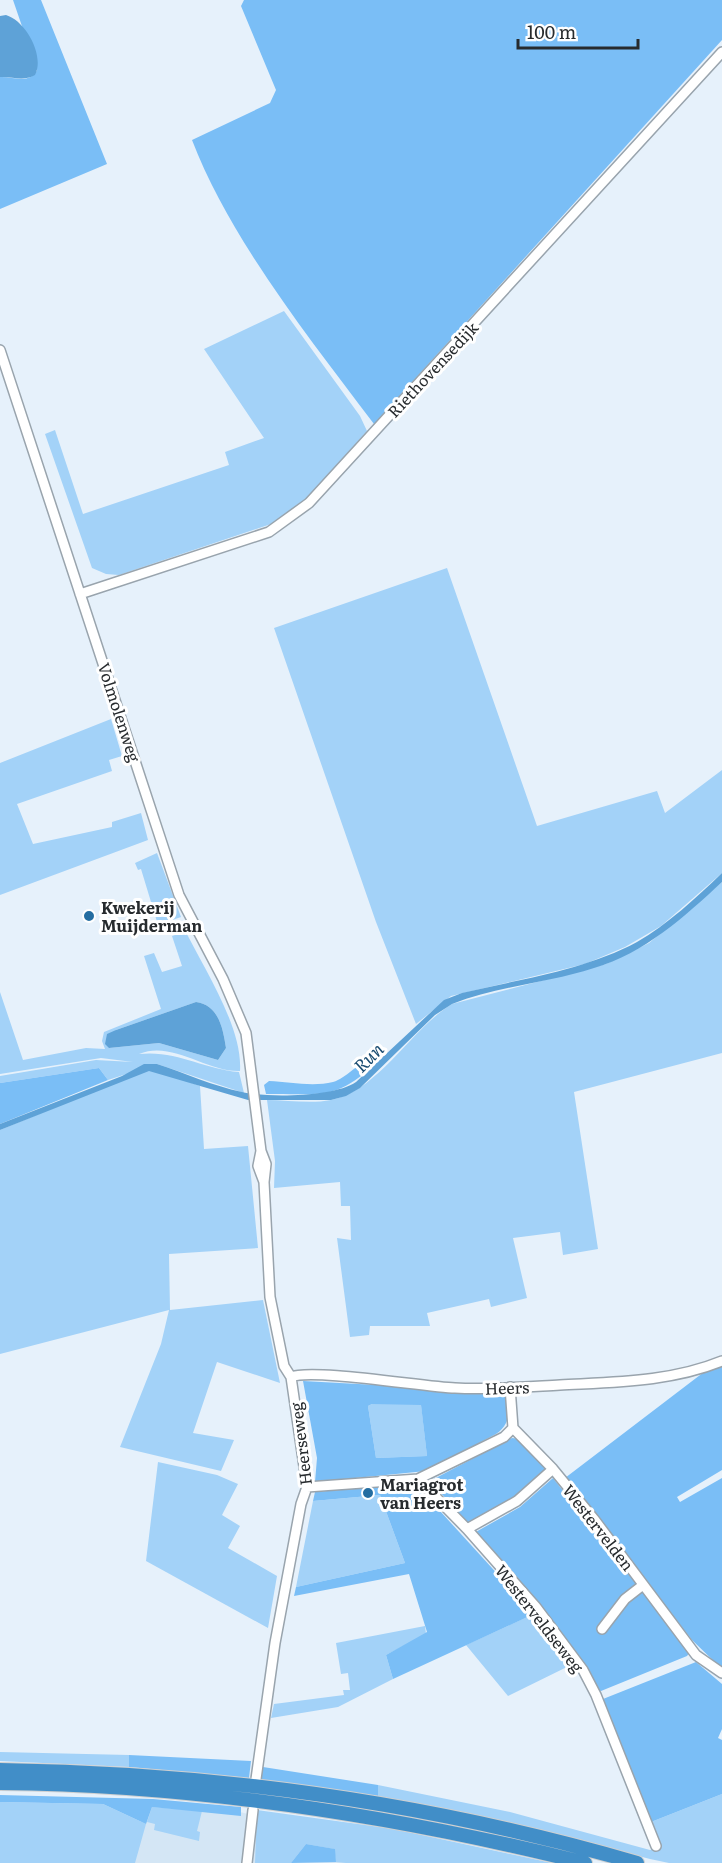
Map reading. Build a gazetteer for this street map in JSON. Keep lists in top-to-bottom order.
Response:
{
  "streets": {
    "street": [
      "Riethovensedijk",
      "Volmolenweg",
      "Heers",
      "Heerseweg",
      "Westervelden",
      "Westerveldseweg"
    ]
  },
  "crossings": [
    ["Riethovensedijk", "Volmolenweg"],
    ["Volmolenweg", "Heerseweg"],
    ["Heers", "Heerseweg"],
    ["Westervelden", "Westerveldseweg"]
  ],
  "water": ["Run"],
  "places": ["Kwekerij Muijderman", "Mariagrot van Heers"],
  "scale_bar": "100 m"
}
